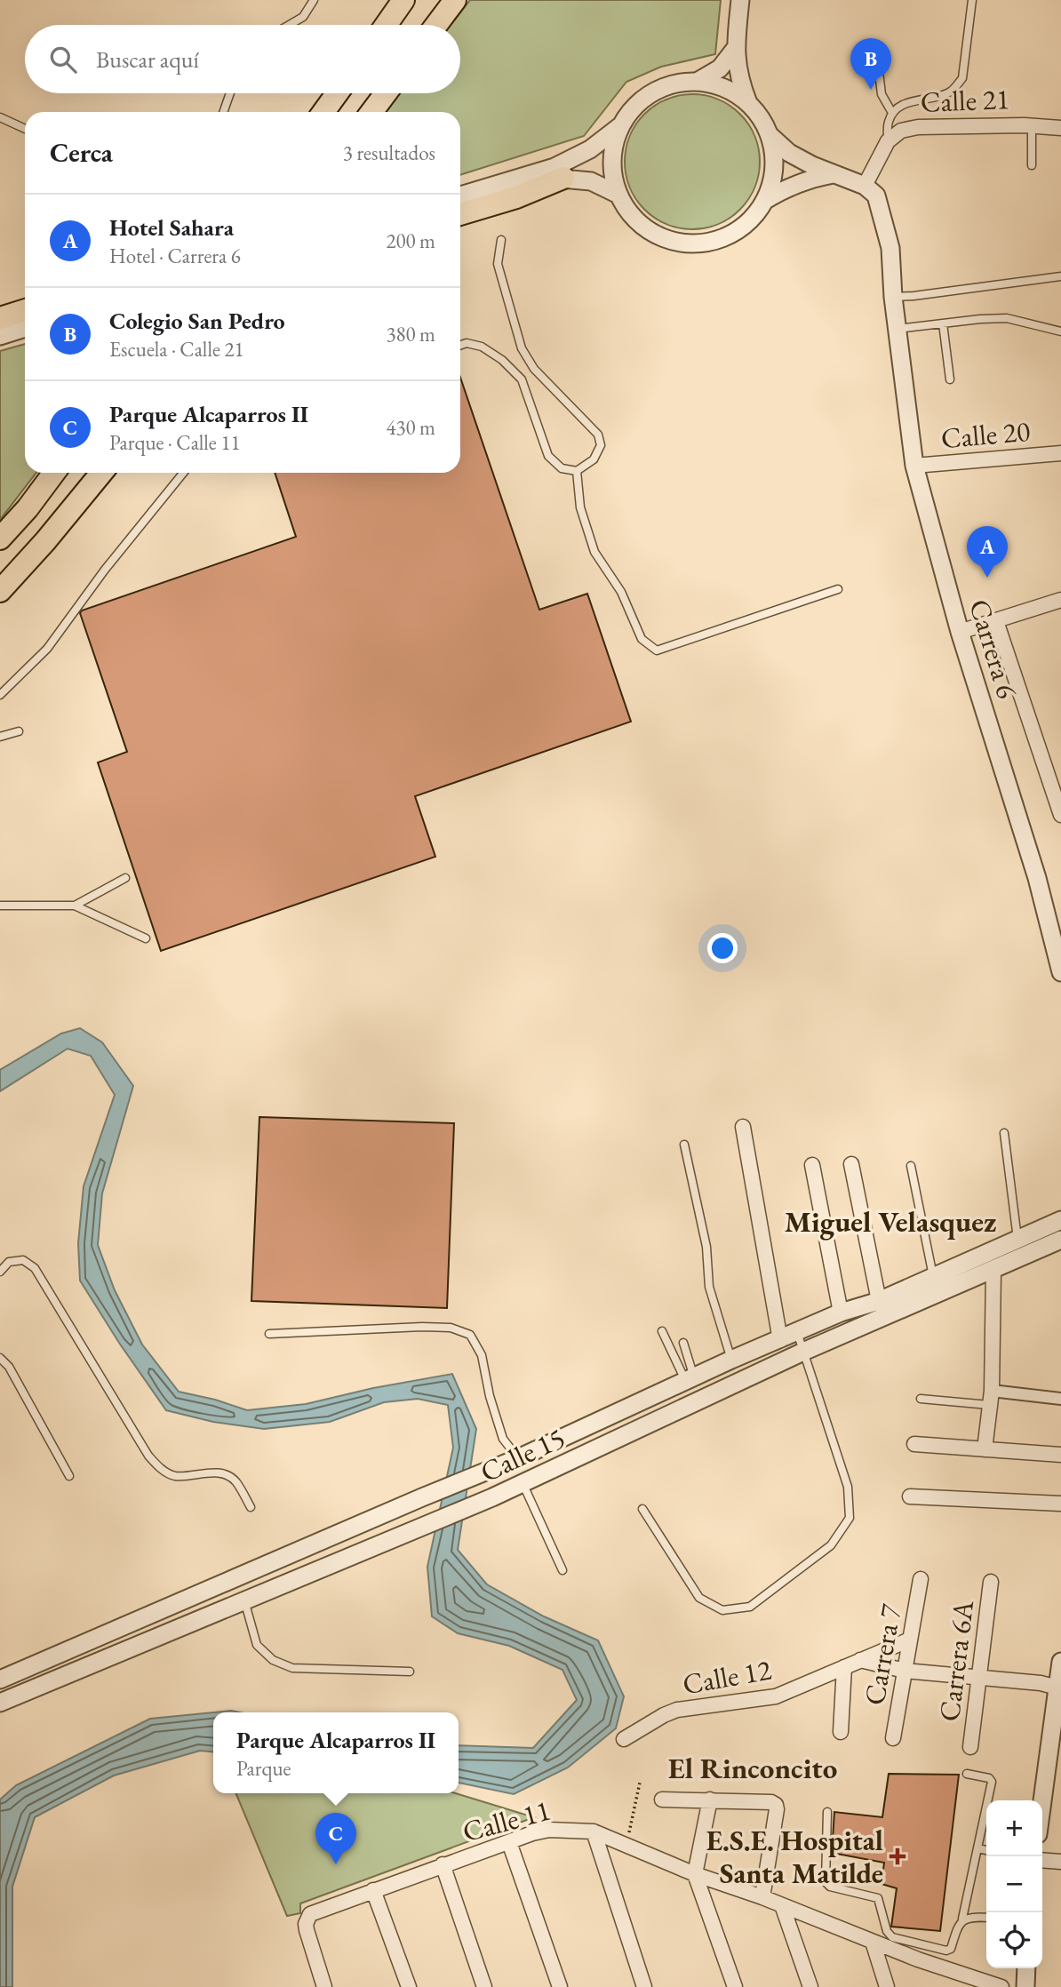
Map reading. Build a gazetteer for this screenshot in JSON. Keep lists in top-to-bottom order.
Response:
{
  "streets": {
    "street": [
      "Calle 21",
      "Calle 20",
      "Carrera 6",
      "Calle 15",
      "Carrera 7",
      "Carrera 6A",
      "Calle 12",
      "Calle 11"
    ]
  },
  "crossings": [
    ["Calle 21", "Carrera 6"],
    ["Calle 20", "Carrera 6"],
    ["Carrera 7", "Calle 12"]
  ],
  "districts": ["Miguel Velasquez", "El Rinconcito"],
  "places": {
    "health": ["E.S.E. Hospital Santa Matilde"]
  },
  "page": {
    "search": "Buscar aquí",
    "pins": ["B", "A", "C"],
    "heading": ["Cerca", "3 resultados"],
    "list": [
      {
        "mark": "A",
        "name": "Hotel Sahara",
        "note": "Hotel · Carrera 6",
        "value": "200 m"
      },
      {
        "mark": "B",
        "name": "Colegio San Pedro",
        "note": "Escuela · Calle 21",
        "value": "380 m"
      },
      {
        "mark": "C",
        "name": "Parque Alcaparros II",
        "note": "Parque · Calle 11",
        "value": "430 m"
      }
    ],
    "popup": ["Parque Alcaparros II", "Parque"],
    "map_buttons": ["+", "−"]
  }
}
